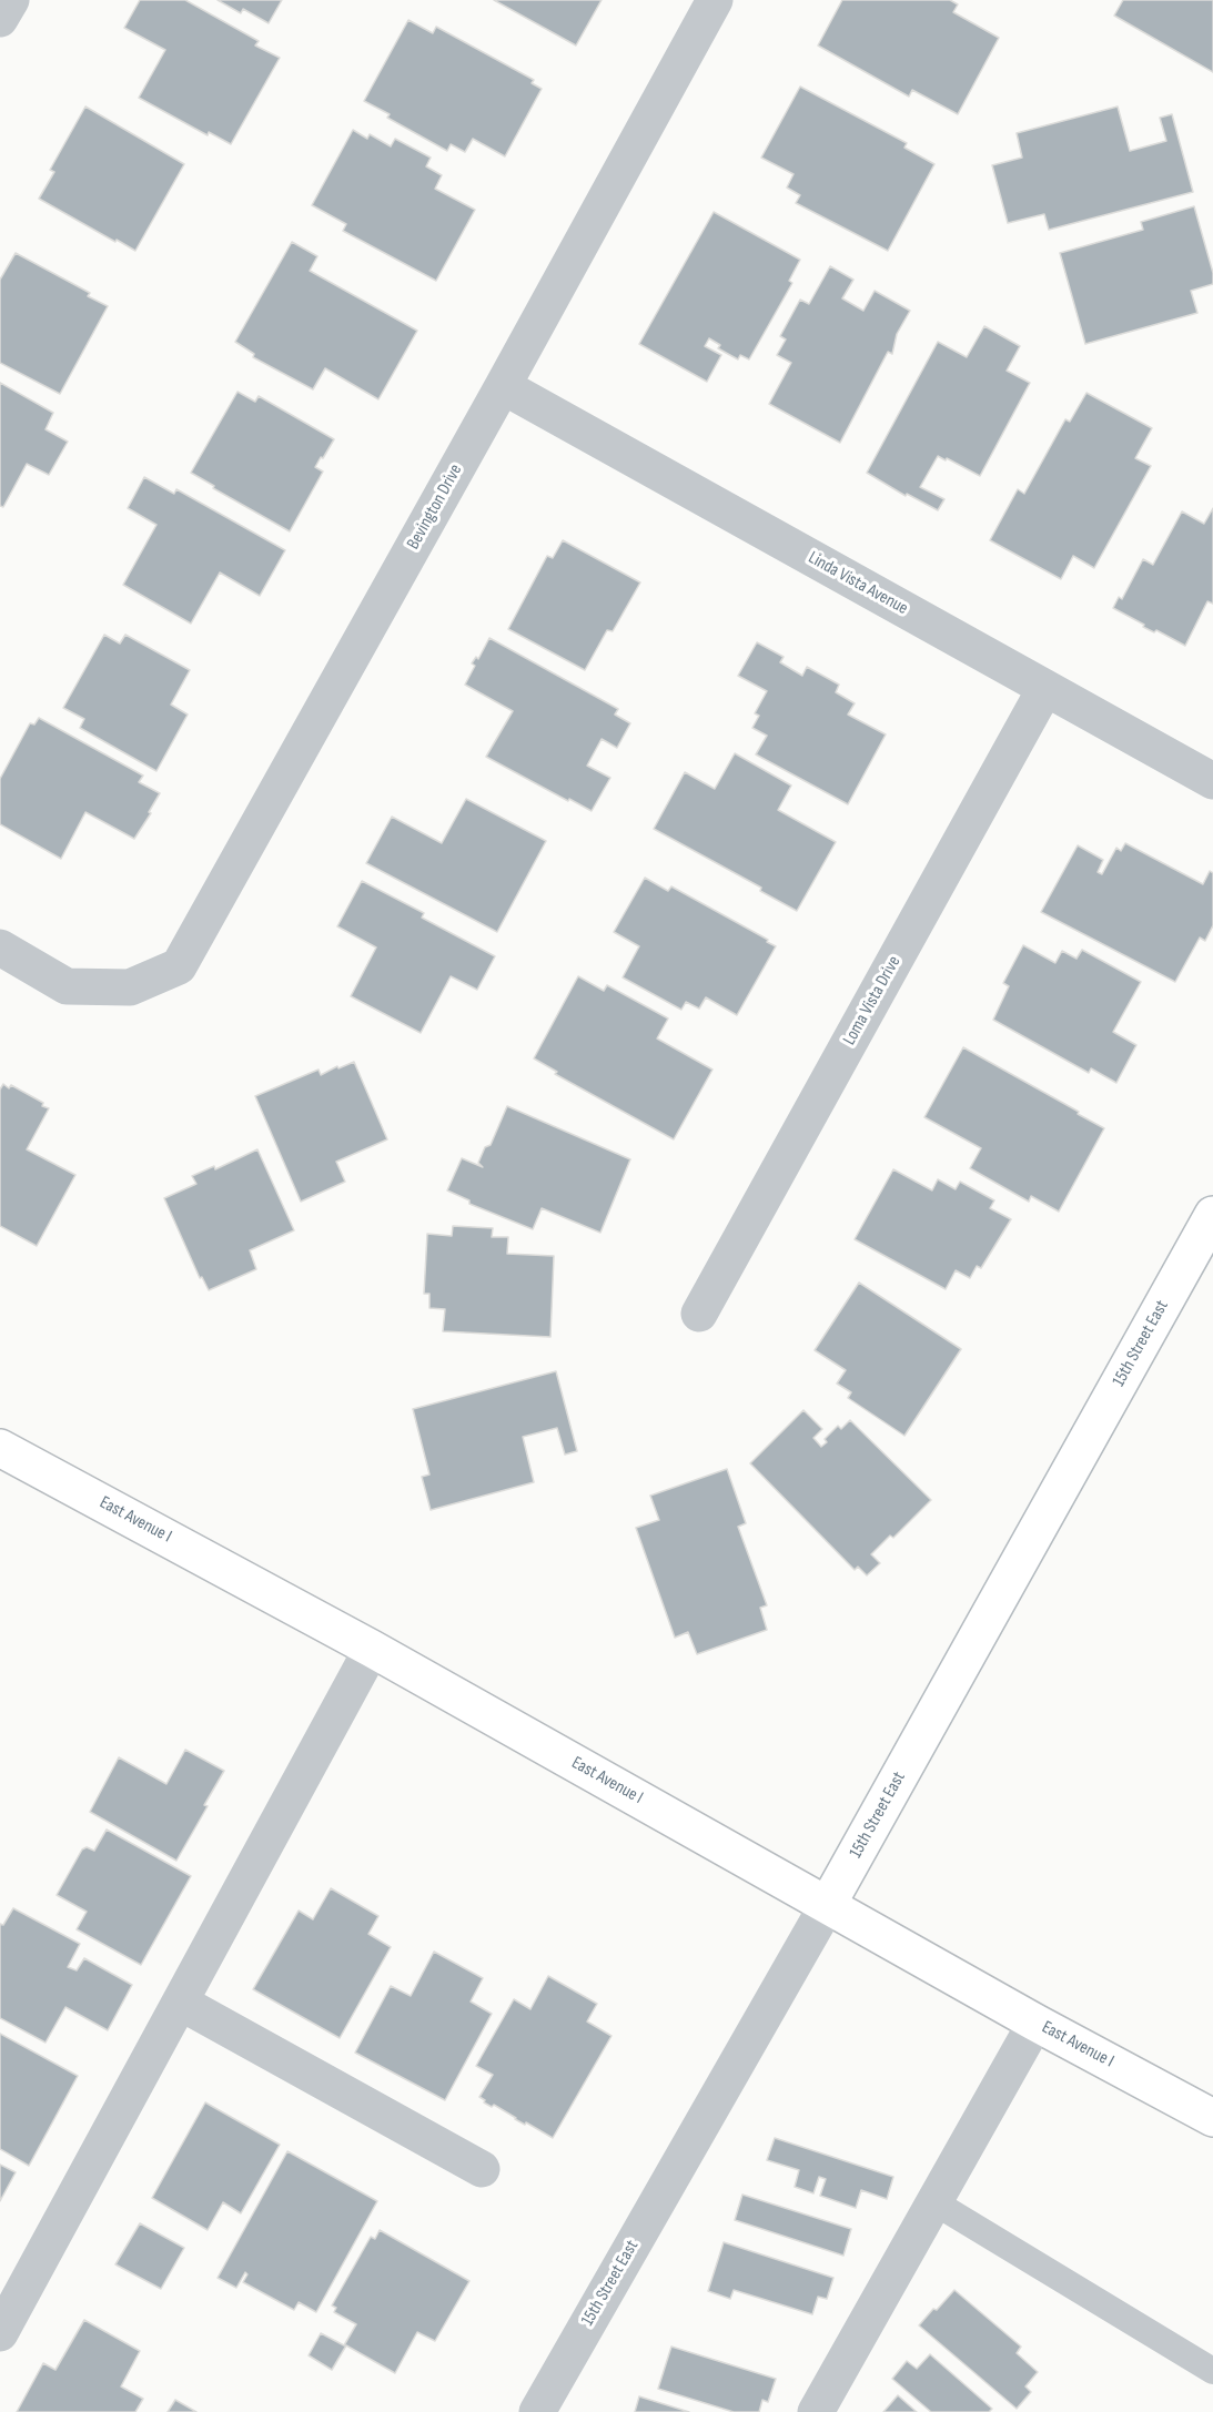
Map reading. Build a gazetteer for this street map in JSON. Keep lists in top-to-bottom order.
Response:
{
  "streets": {
    "main road": ["15th Street East", "East Avenue I"],
    "street": ["Bevington Drive", "Linda Vista Avenue", "Loma Vista Drive"]
  },
  "crossings": [
    ["Bevington Drive", "Linda Vista Avenue"],
    ["Linda Vista Avenue", "Loma Vista Drive"],
    ["15th Street East", "East Avenue I"]
  ]
}
